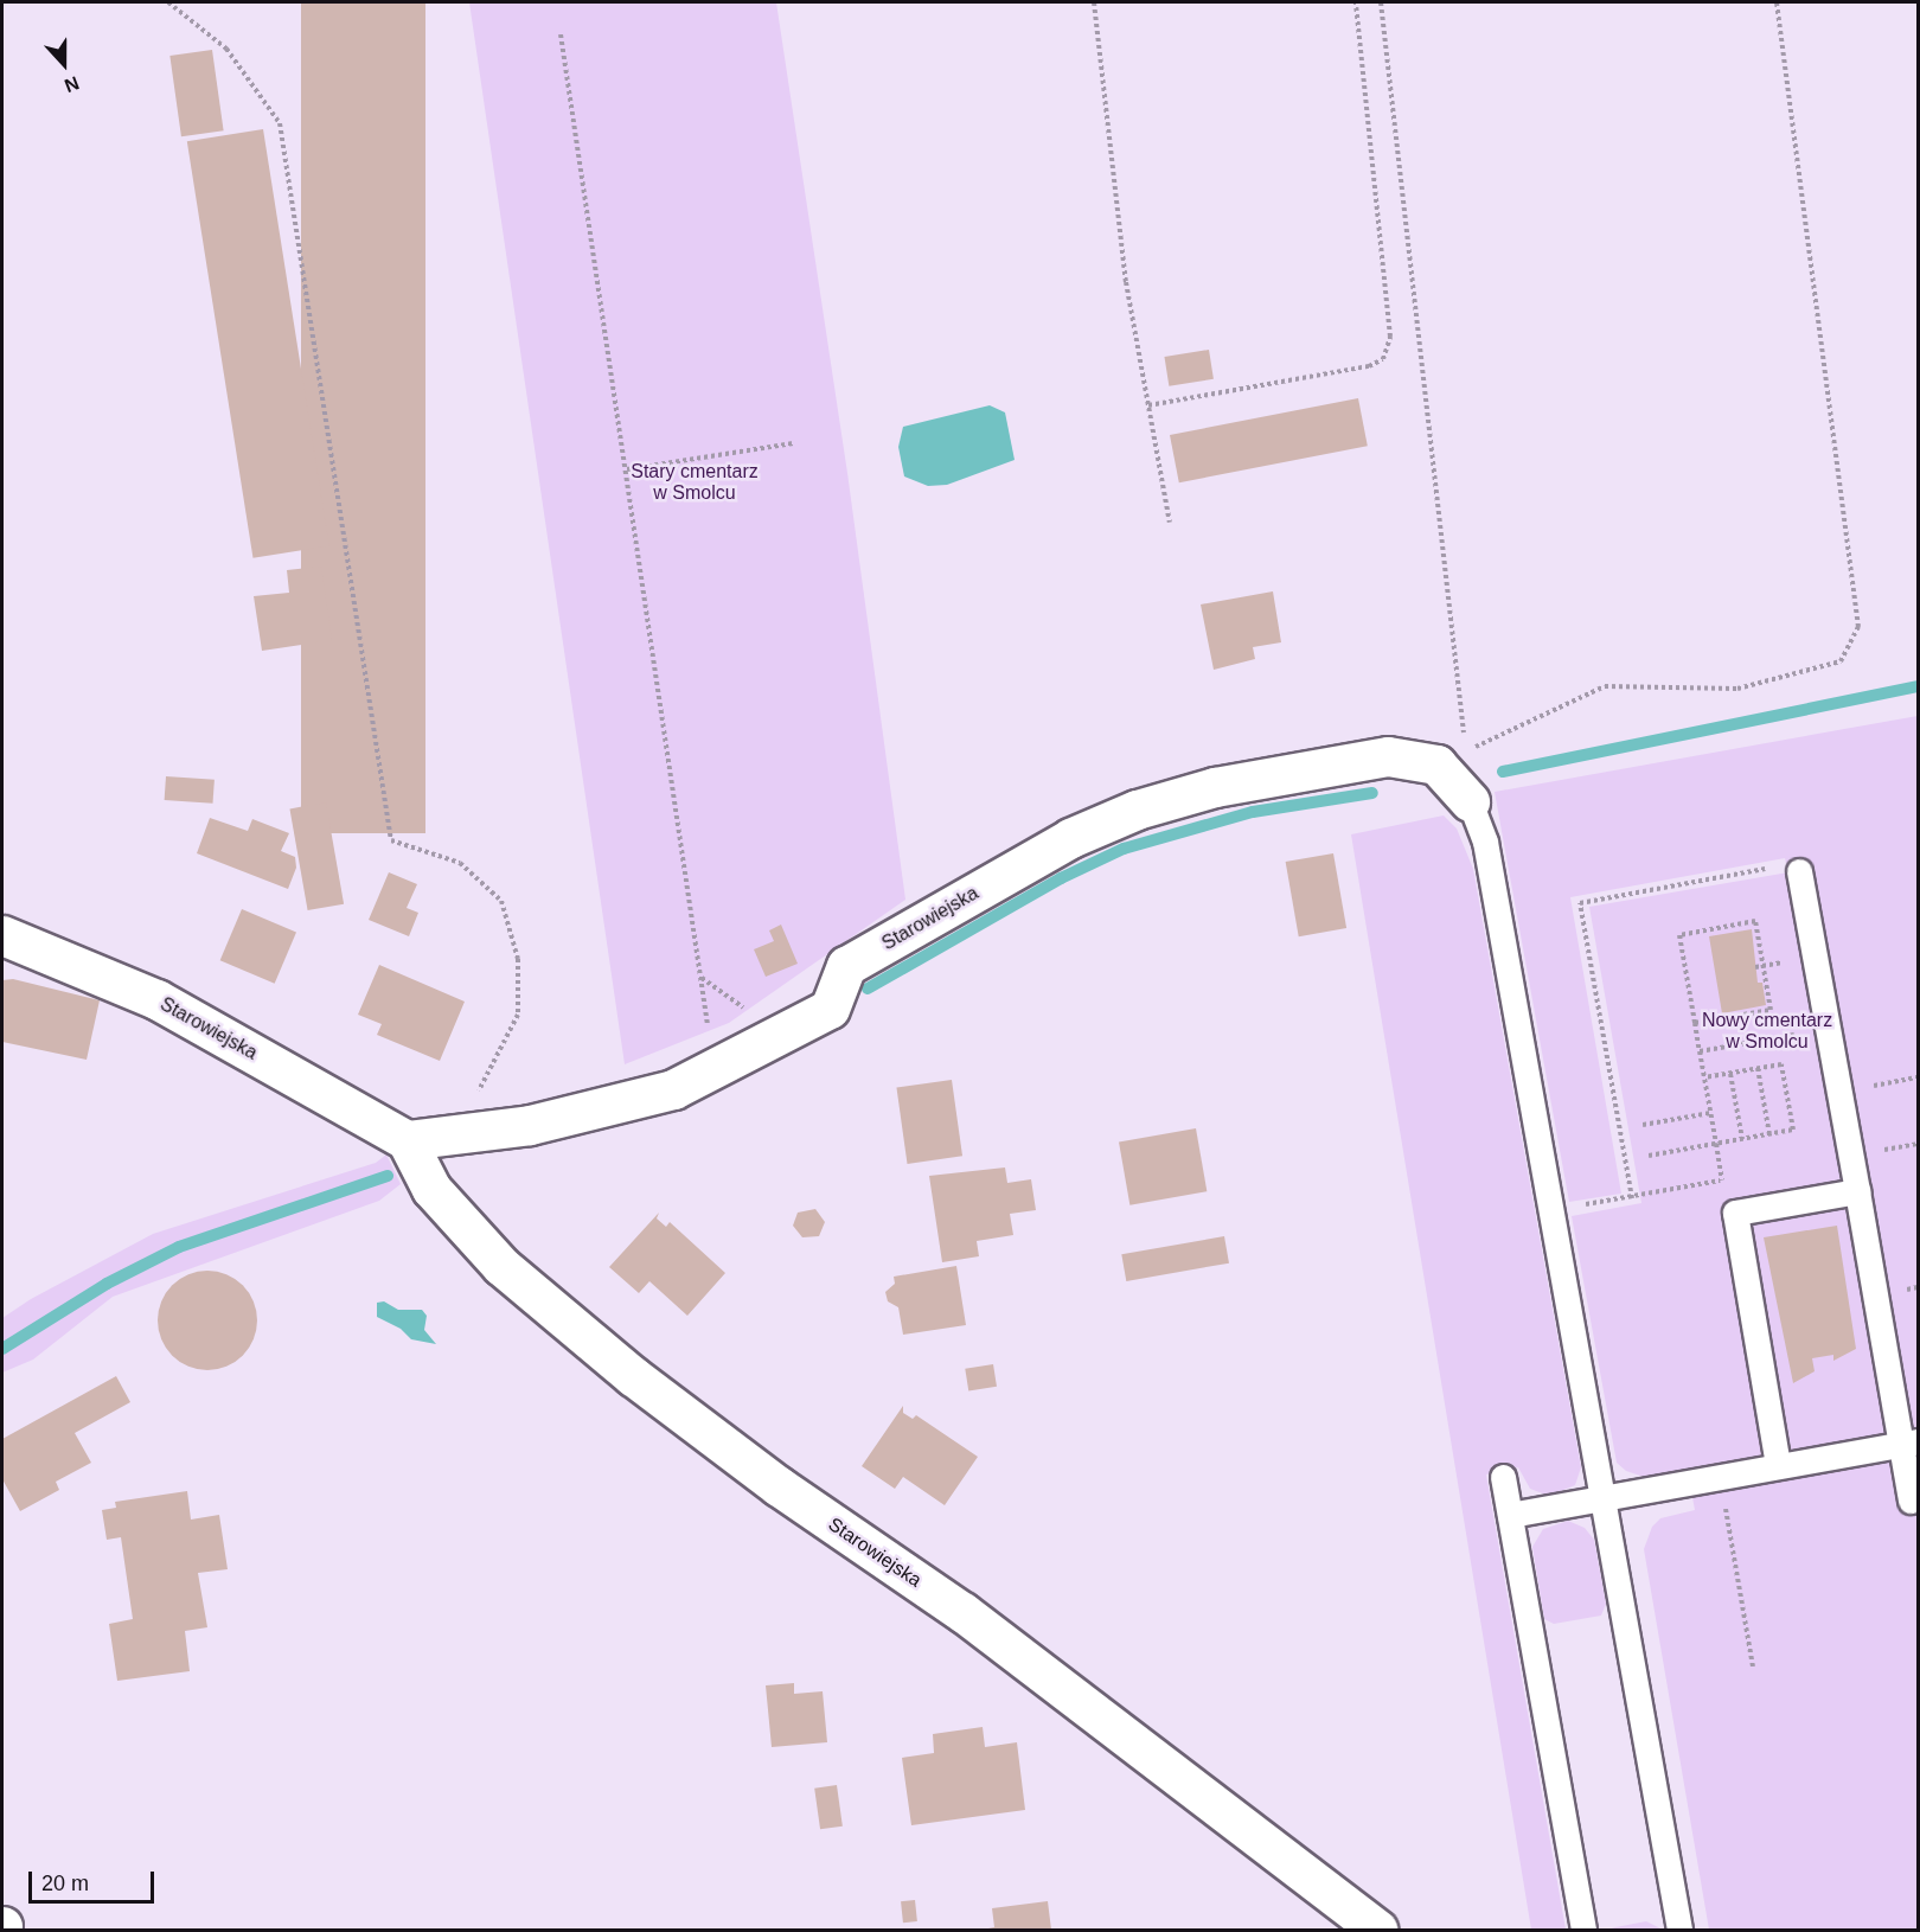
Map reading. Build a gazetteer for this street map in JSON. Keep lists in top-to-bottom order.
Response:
{
  "streets": {
    "street": ["Starowiejska"]
  },
  "parks": ["Stary cmentarz w Smolcu", "Nowy cmentarz w Smolcu"],
  "scale_bar": "20 m",
  "north": "bottom"
}
